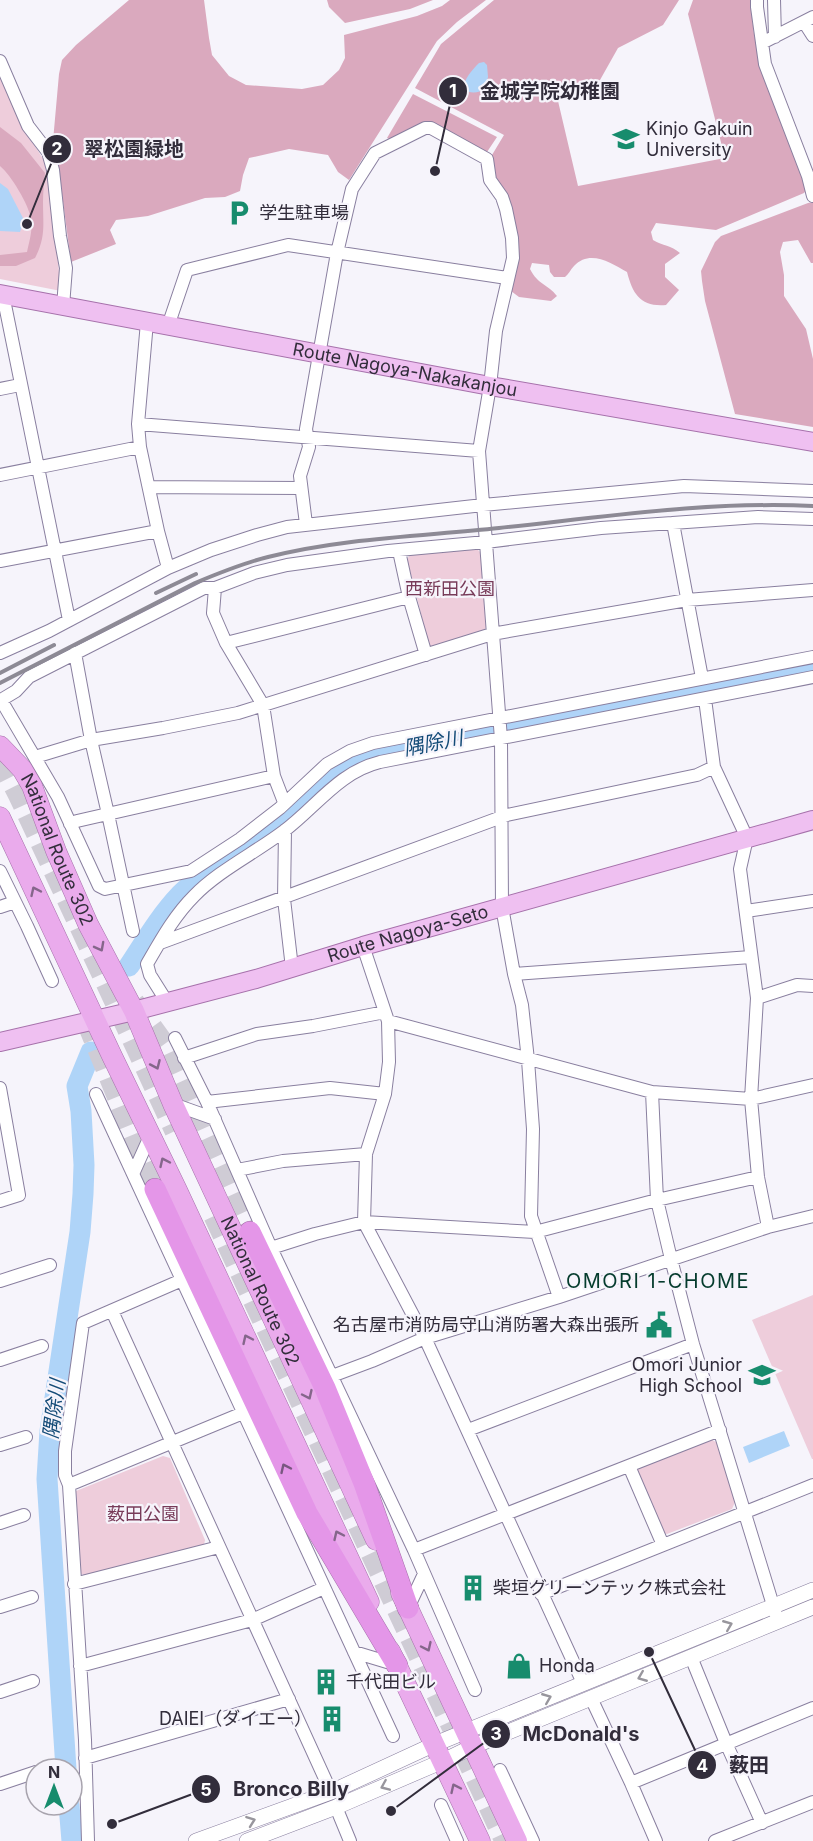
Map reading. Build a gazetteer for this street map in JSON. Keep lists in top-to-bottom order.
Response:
{
  "streets": {
    "highway": ["National Route 302"],
    "main road": ["Route Nagoya-Nakakanjou", "Route Nagoya-Seto"]
  },
  "crossings": [
    ["National Route 302", "Route Nagoya-Seto"]
  ],
  "districts": ["OMORI 1-CHOME"],
  "water": ["隅除川"],
  "parks": ["西新田公園", "薮田公園"],
  "places": {
    "school or university": ["Kinjo Gakuin University", "Omori Junior High School"],
    "other": [
      "金城学院幼稚園",
      "翠松園緑地",
      "薮田",
      "McDonald's",
      "Bronco Billy"
    ],
    "parking": ["学生駐車場"],
    "public building": ["名古屋市消防局守山消防署大森出張所"],
    "building": ["柴垣グリーンテック株式会社", "千代田ビル", "DAIEI（ダイエー）"],
    "shop": ["Honda"]
  },
  "north": "top"
}
